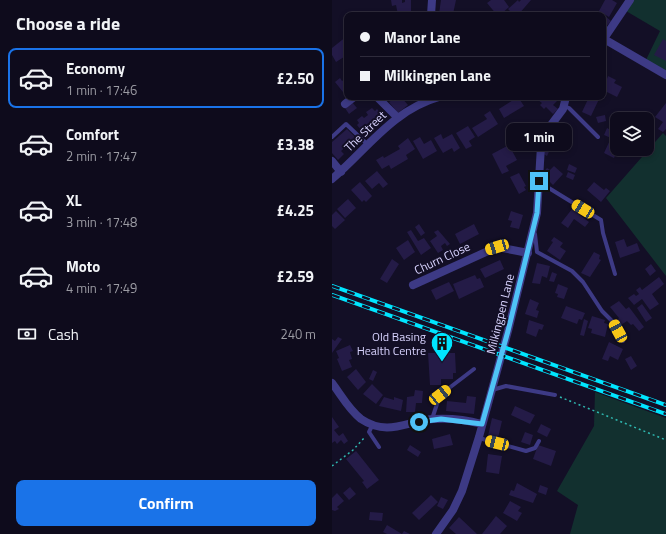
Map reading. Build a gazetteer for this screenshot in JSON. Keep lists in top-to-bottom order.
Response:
{
  "streets": {
    "street": ["The Street", "Churn Close", "Milkingpen Lane"]
  },
  "crossings": [
    ["Churn Close", "Milkingpen Lane"]
  ],
  "places": {
    "building": ["Old Basing Health Centre"]
  },
  "page": {
    "heading": "Choose a ride",
    "banner": ["Manor Lane", "Milkingpen Lane"],
    "list": [
      {
        "name": "Economy",
        "note": "1 min · 17:46",
        "value": "£2.50"
      },
      {
        "name": "Comfort",
        "note": "2 min · 17:47",
        "value": "£3.38"
      },
      {
        "name": "XL",
        "note": "3 min · 17:48",
        "value": "£4.25"
      },
      {
        "name": "Moto",
        "note": "4 min · 17:49",
        "value": "£2.59"
      }
    ],
    "bubble": "1 min",
    "pay": ["Cash", "240 m"],
    "buttons": "Confirm"
  }
}
